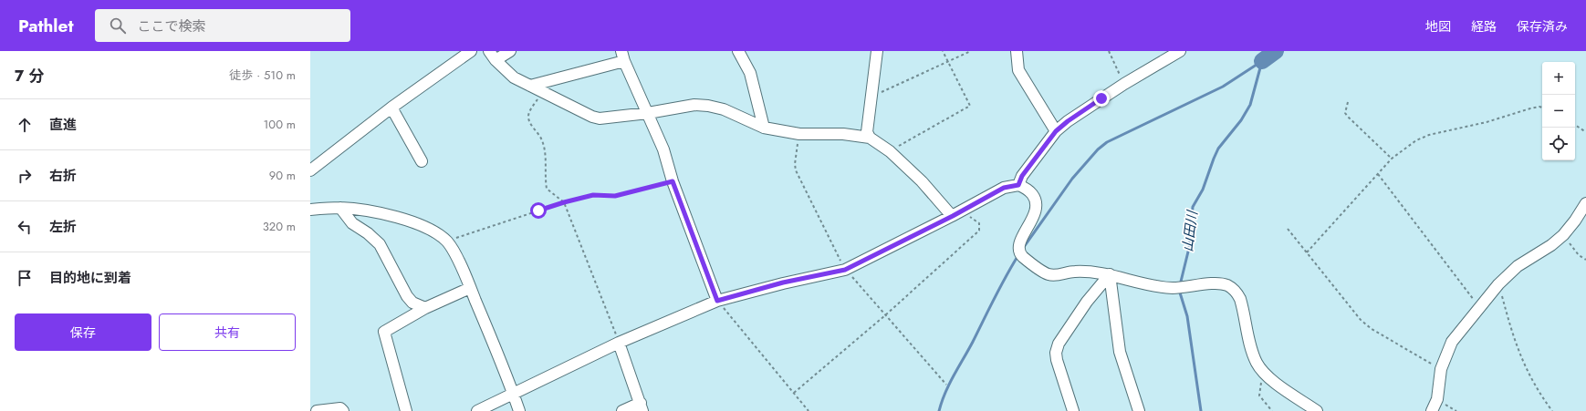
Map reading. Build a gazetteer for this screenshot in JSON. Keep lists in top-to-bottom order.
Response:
{
  "water": ["山田川"],
  "page": {
    "header": "Pathlet",
    "search": "ここで検索",
    "nav": ["地図", "経路", "保存済み"],
    "heading": ["7 分", "徒歩 · 510 m"],
    "map_buttons": ["+", "−"],
    "list": [
      ["直進", "100 m"],
      ["右折", "90 m"],
      ["左折", "320 m"],
      "目的地に到着"
    ],
    "buttons": ["保存", "共有"]
  }
}
